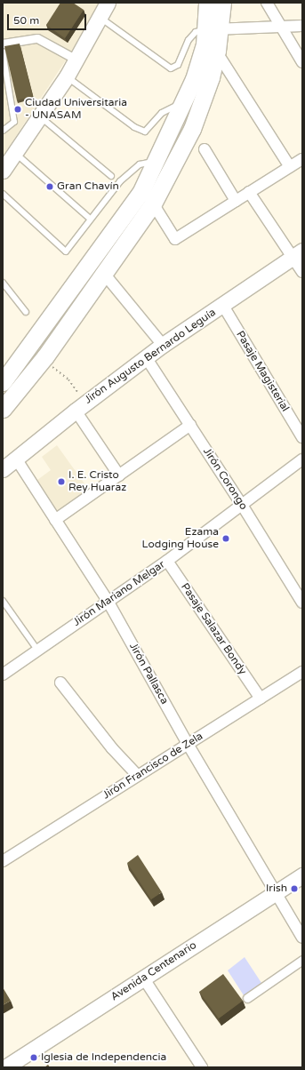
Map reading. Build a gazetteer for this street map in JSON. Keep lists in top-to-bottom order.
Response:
{
  "streets": {
    "main road": ["Jirón Augusto Bernardo Leguía", "Avenida Centenario"],
    "street": [
      "Pasaje Magisterial",
      "Jirón Corongo",
      "Jirón Mariano Melgar",
      "Pasaje Salazar Bondy",
      "Jirón Pallasca",
      "Jirón Francisco de Zela"
    ]
  },
  "crossings": [
    ["Jirón Augusto Bernardo Leguía", "Pasaje Magisterial"],
    ["Jirón Augusto Bernardo Leguía", "Jirón Corongo"],
    ["Jirón Augusto Bernardo Leguía", "Jirón Pallasca"],
    ["Jirón Corongo", "Jirón Mariano Melgar"],
    ["Jirón Mariano Melgar", "Pasaje Salazar Bondy"],
    ["Jirón Mariano Melgar", "Jirón Pallasca"],
    ["Pasaje Salazar Bondy", "Jirón Francisco de Zela"],
    ["Jirón Pallasca", "Jirón Francisco de Zela"],
    ["Jirón Pallasca", "Avenida Centenario"]
  ],
  "places": [
    "Ciudad Universitaria - UNASAM",
    "Gran Chavín",
    "I. E. Cristo Rey Huaraz",
    "Ezama Lodging House",
    "Irish",
    "Iglesia de Independencia"
  ],
  "scale_bar": "50 m"
}
